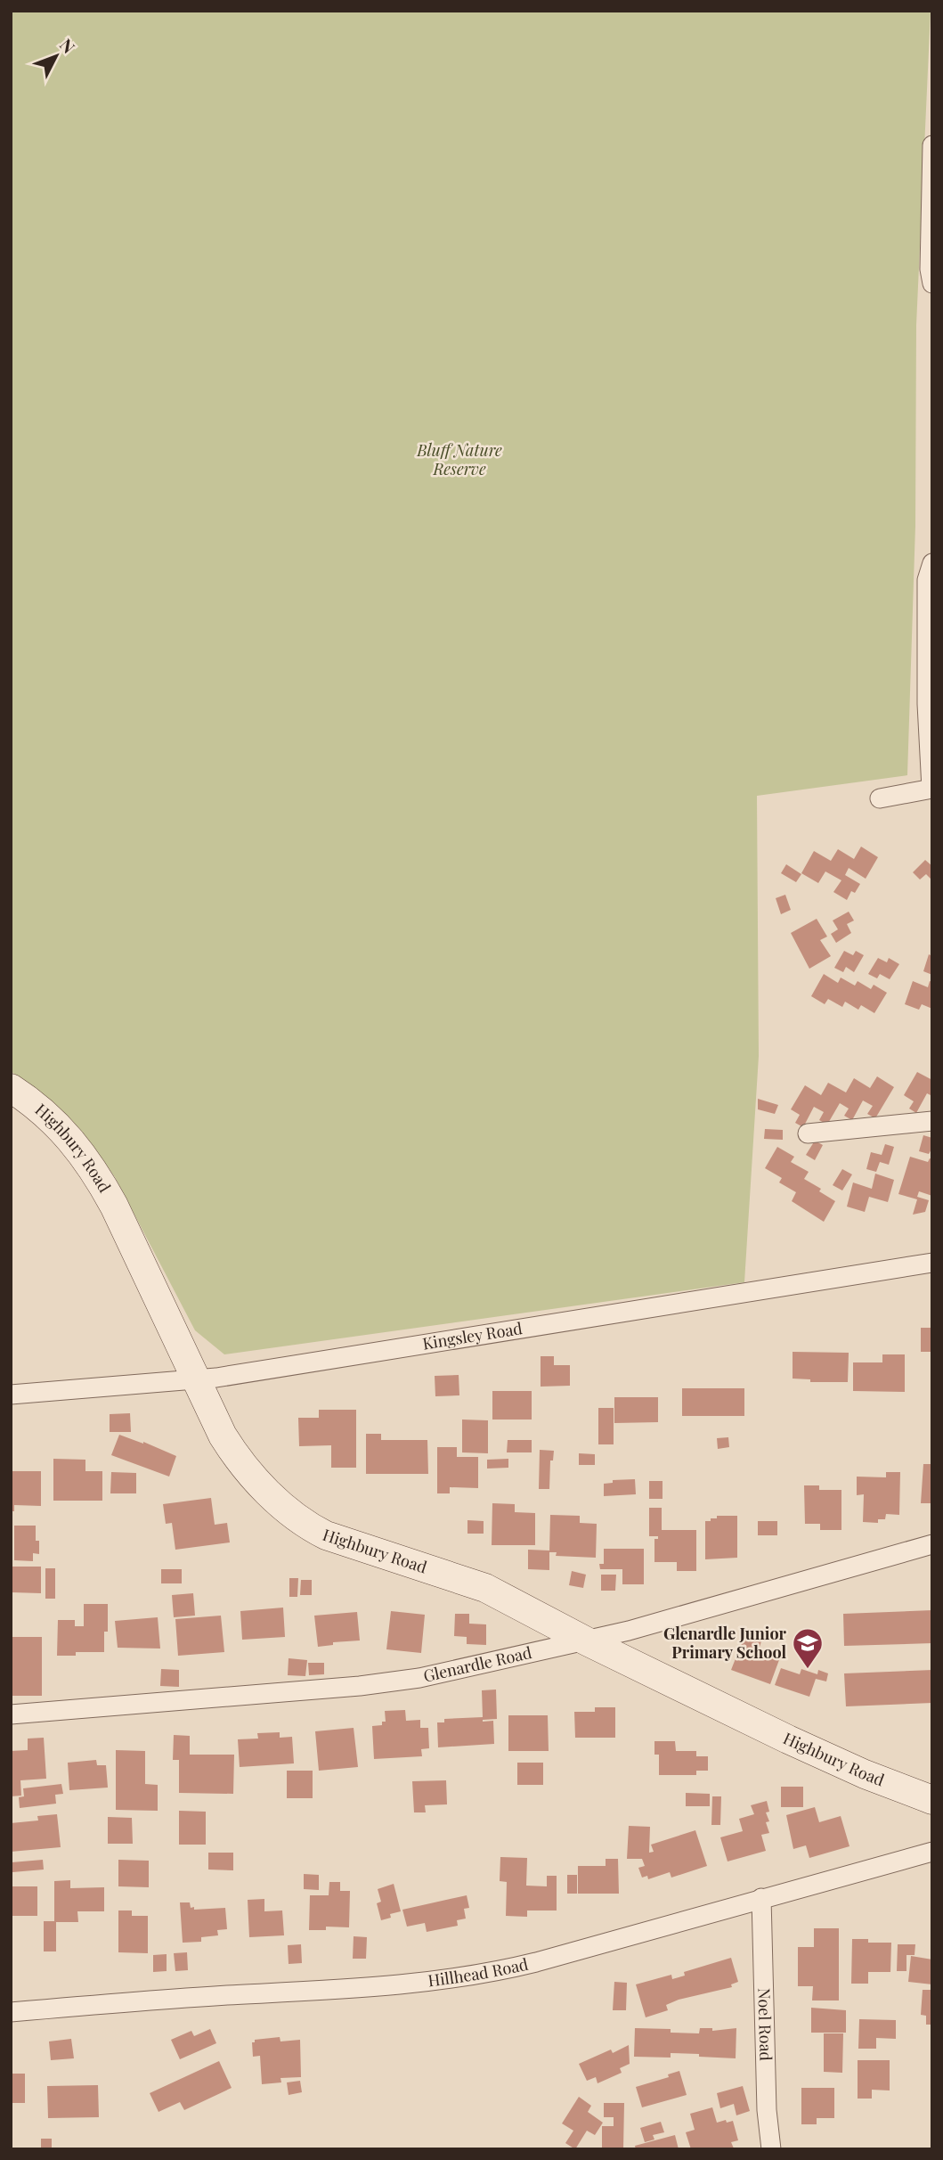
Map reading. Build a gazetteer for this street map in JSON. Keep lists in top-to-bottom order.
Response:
{
  "streets": {
    "street": [
      "Highbury Road",
      "Kingsley Road",
      "Glenardle Road",
      "Hillhead Road",
      "Noel Road"
    ]
  },
  "crossings": [
    ["Highbury Road", "Kingsley Road"],
    ["Highbury Road", "Glenardle Road"],
    ["Hillhead Road", "Noel Road"]
  ],
  "parks": ["Bluff Nature Reserve"],
  "places": {
    "school or university": ["Glenardle Junior Primary School"]
  },
  "north": "top right"
}
